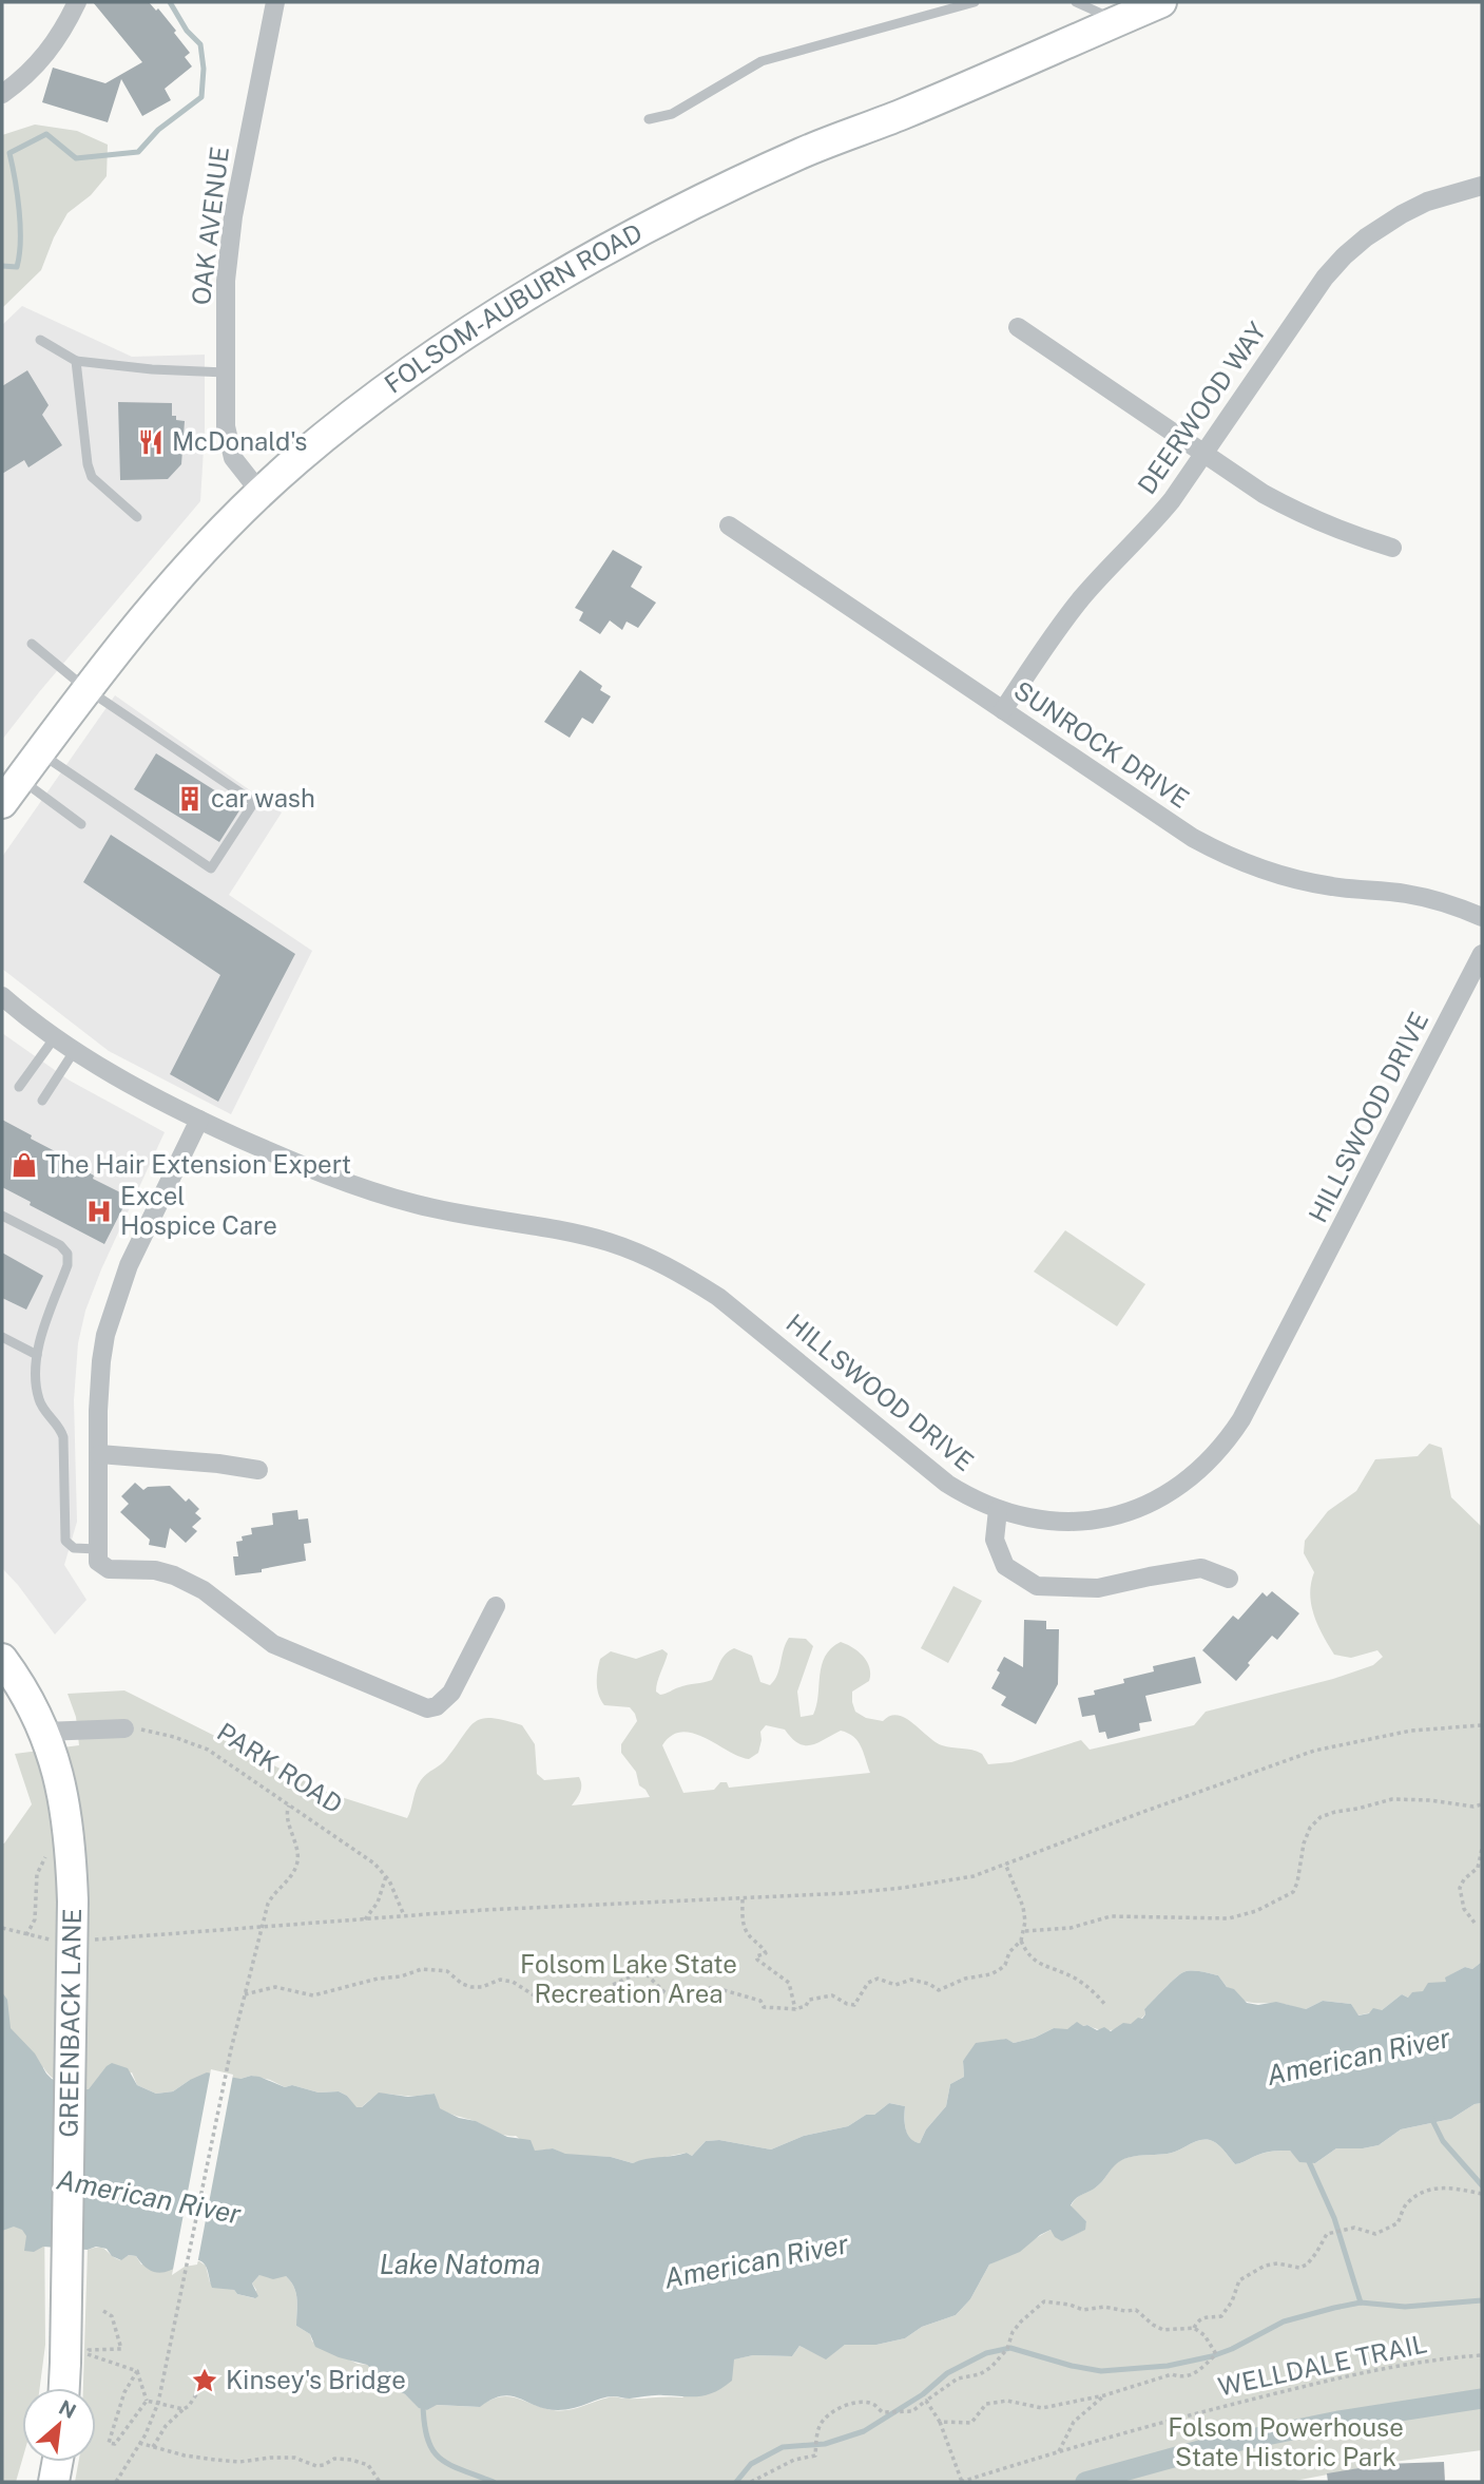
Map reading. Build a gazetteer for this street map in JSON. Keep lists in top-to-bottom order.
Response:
{
  "streets": {
    "main road": ["FOLSOM-AUBURN ROAD", "GREENBACK LANE"],
    "street": [
      "OAK AVENUE",
      "DEERWOOD WAY",
      "SUNROCK DRIVE",
      "HILLSWOOD DRIVE"
    ],
    "path": ["PARK ROAD", "WELLDALE TRAIL"]
  },
  "crossings": [
    ["OAK AVENUE", "FOLSOM-AUBURN ROAD"],
    ["DEERWOOD WAY", "SUNROCK DRIVE"]
  ],
  "water": ["American River", "Lake Natoma"],
  "parks": ["Folsom Lake State Recreation Area", "Folsom Powerhouse State Historic Park"],
  "places": {
    "restaurant": ["McDonald's"],
    "building": ["car wash"],
    "shop": ["The Hair Extension Expert"],
    "hospital": ["Excel Hospice Care"],
    "place": ["Kinsey's Bridge"]
  },
  "north": "top right"
}
